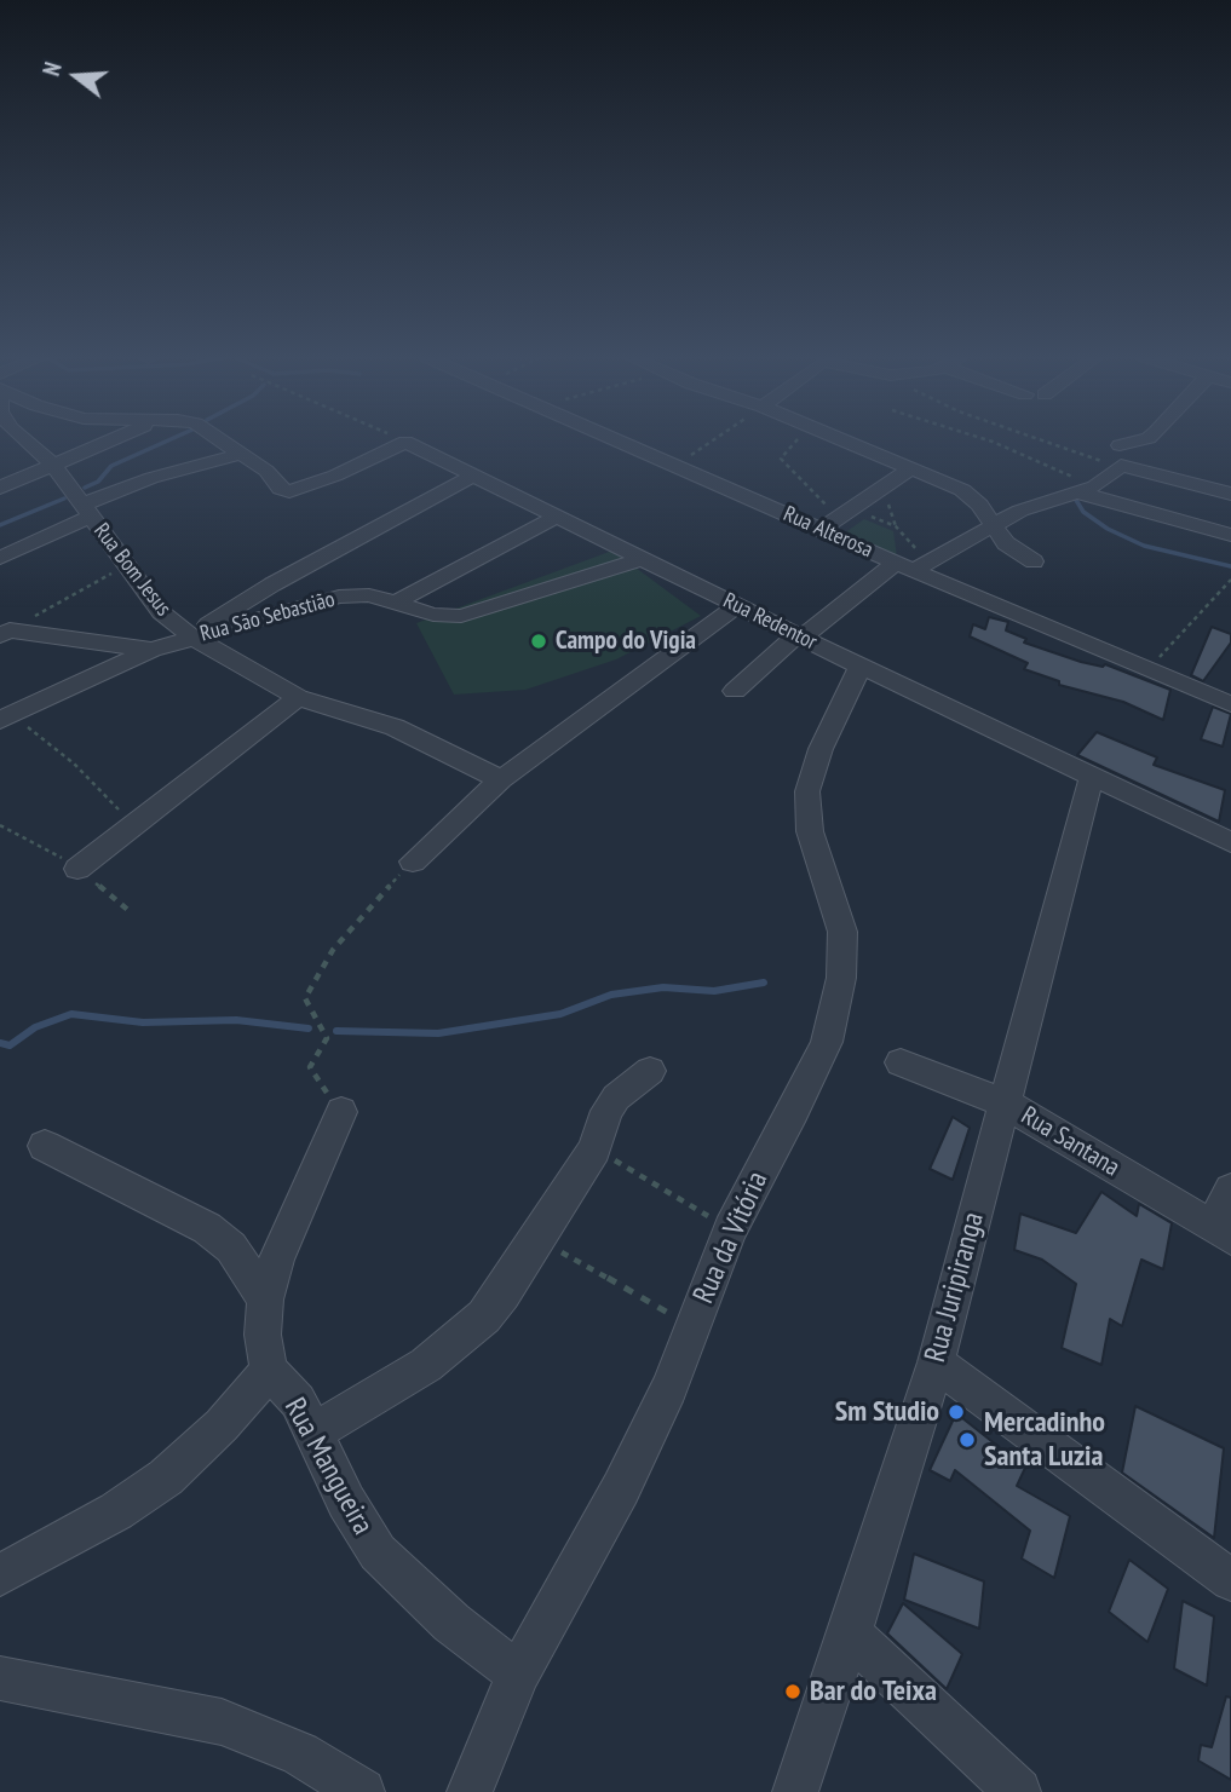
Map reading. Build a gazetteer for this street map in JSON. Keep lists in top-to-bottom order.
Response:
{
  "streets": {
    "street": [
      "Rua Alterosa",
      "Rua Bom Jesus",
      "Rua São Sebastião",
      "Rua Redentor",
      "Rua Santana",
      "Rua da Vitória",
      "Rua Juripiranga",
      "Rua Mangueira"
    ]
  },
  "crossings": [
    ["Rua Bom Jesus", "Rua São Sebastião"],
    ["Rua São Sebastião", "Rua Redentor"],
    ["Rua Redentor", "Rua da Vitória"],
    ["Rua Redentor", "Rua Juripiranga"],
    ["Rua Santana", "Rua Juripiranga"],
    ["Rua da Vitória", "Rua Mangueira"]
  ],
  "places": [
    "Campo do Vigia",
    "Sm Studio",
    "Mercadinho Santa Luzia",
    "Bar do Teixa"
  ],
  "north": "left"
}
